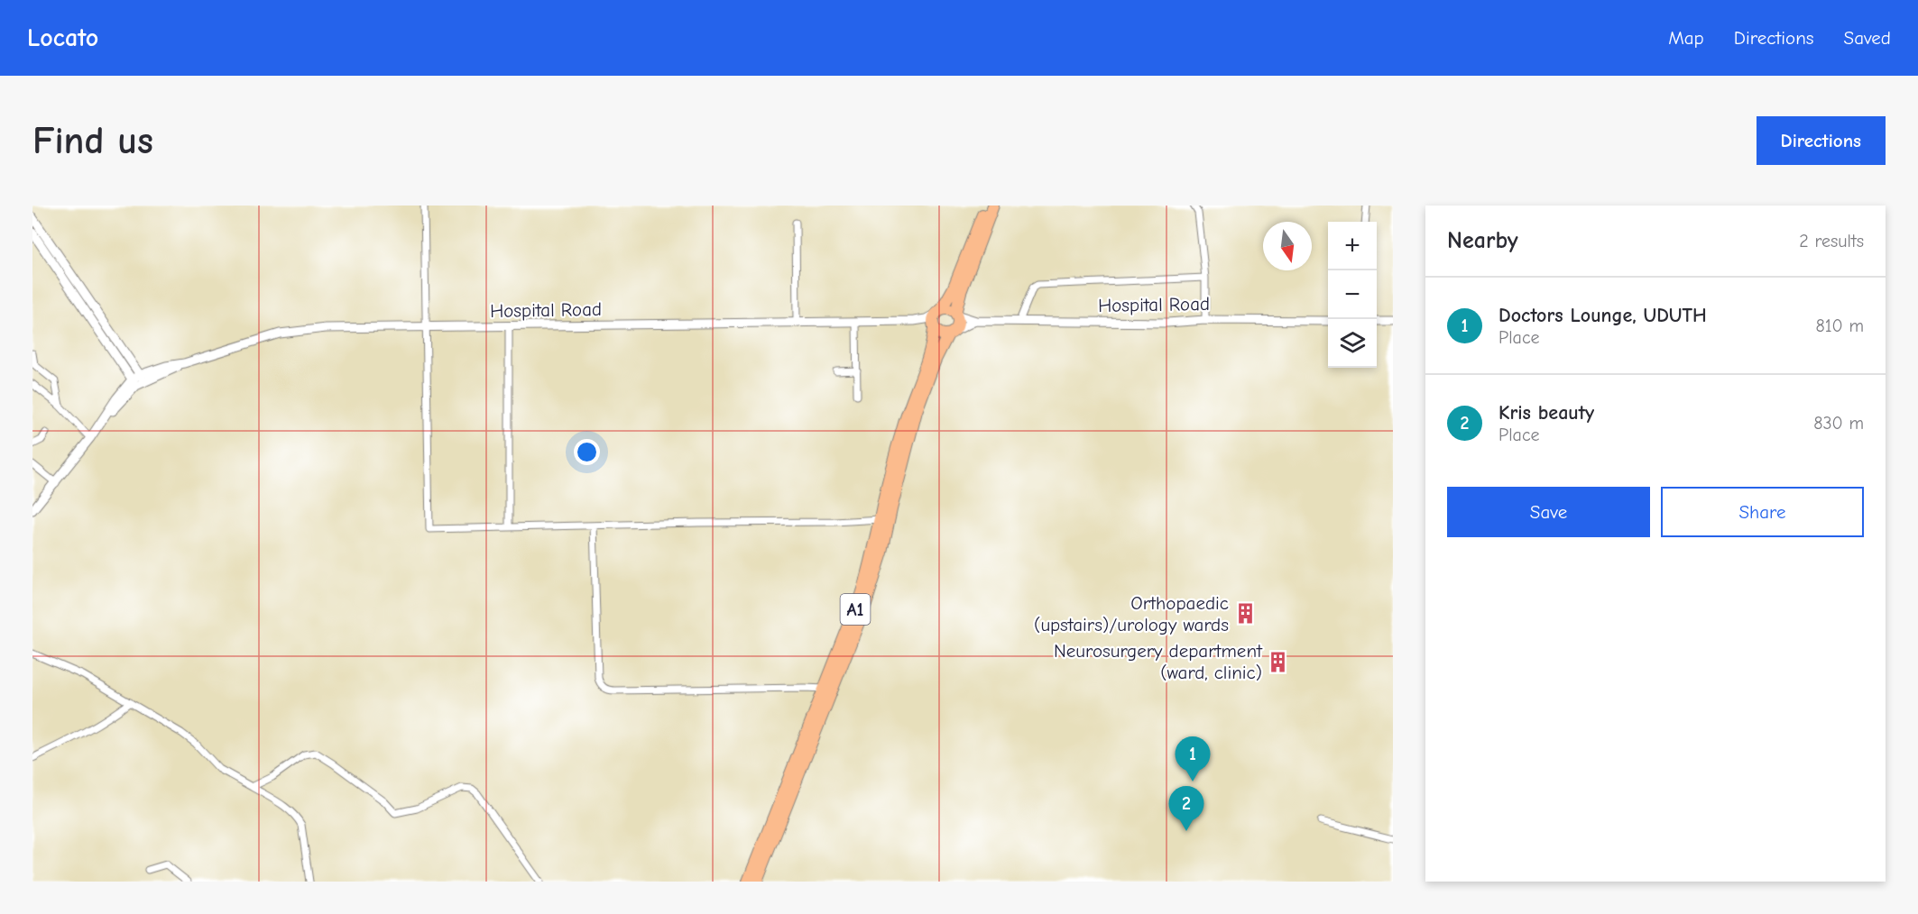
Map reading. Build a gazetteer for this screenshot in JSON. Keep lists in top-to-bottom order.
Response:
{
  "streets": {
    "highway": ["A1"],
    "street": ["Hospital Road"]
  },
  "places": {
    "building": ["Orthopaedic (upstairs)/urology wards", "Neurosurgery department (ward, clinic)"]
  },
  "north": "bottom",
  "page": {
    "header": "Locato",
    "nav": ["Map", "Directions", "Saved"],
    "buttons": [
      "Directions",
      ["Save", "Share"]
    ],
    "title": "Find us",
    "heading": ["Nearby", "2 results"],
    "map_buttons": ["+", "−"],
    "list": [
      {
        "mark": "1",
        "name": "Doctors Lounge, UDUTH",
        "note": "Place",
        "value": "810 m"
      },
      {
        "mark": "2",
        "name": "Kris beauty",
        "note": "Place",
        "value": "830 m"
      }
    ],
    "pins": ["1", "2"]
  }
}
